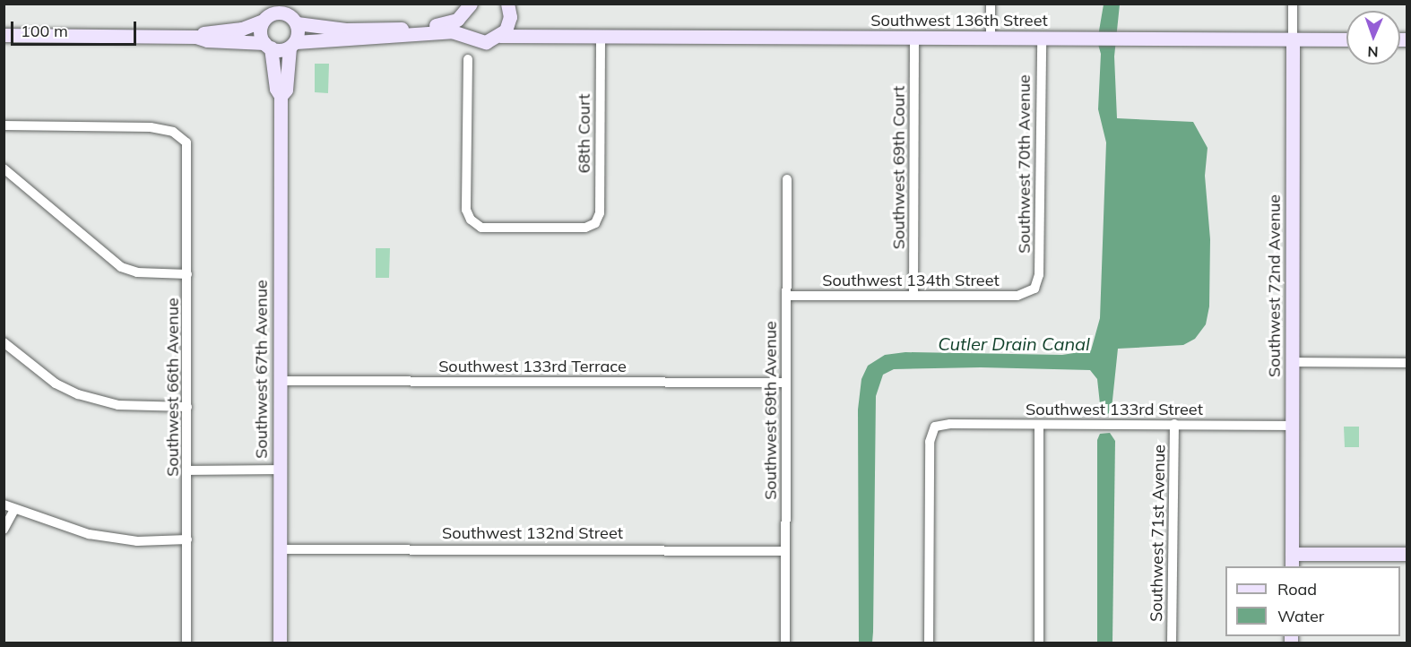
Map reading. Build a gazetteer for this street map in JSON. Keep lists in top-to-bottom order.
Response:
{
  "streets": {
    "street": [
      "Southwest 136th Street",
      "68th Court",
      "Southwest 70th Avenue",
      "Southwest 69th Court",
      "Southwest 134th Street",
      "Southwest 72nd Avenue",
      "Southwest 133rd Terrace",
      "Southwest 67th Avenue",
      "Southwest 66th Avenue",
      "Southwest 133rd Street",
      "Southwest 69th Avenue",
      "Southwest 132nd Street",
      "Southwest 71st Avenue"
    ]
  },
  "crossings": [
    ["Southwest 136th Street", "68th Court"],
    ["Southwest 136th Street", "Southwest 70th Avenue"],
    ["Southwest 136th Street", "Southwest 69th Court"],
    ["Southwest 136th Street", "Southwest 72nd Avenue"],
    ["Southwest 70th Avenue", "Southwest 134th Street"],
    ["Southwest 69th Court", "Southwest 134th Street"],
    ["Southwest 134th Street", "Southwest 69th Avenue"],
    ["Southwest 72nd Avenue", "Southwest 133rd Street"],
    ["Southwest 133rd Terrace", "Southwest 67th Avenue"],
    ["Southwest 133rd Terrace", "Southwest 69th Avenue"],
    ["Southwest 67th Avenue", "Southwest 132nd Street"],
    ["Southwest 133rd Street", "Southwest 71st Avenue"],
    ["Southwest 69th Avenue", "Southwest 132nd Street"]
  ],
  "water": ["Cutler Drain Canal"],
  "legend": ["Road", "Water"],
  "scale_bar": "100 m",
  "north": "bottom"
}
